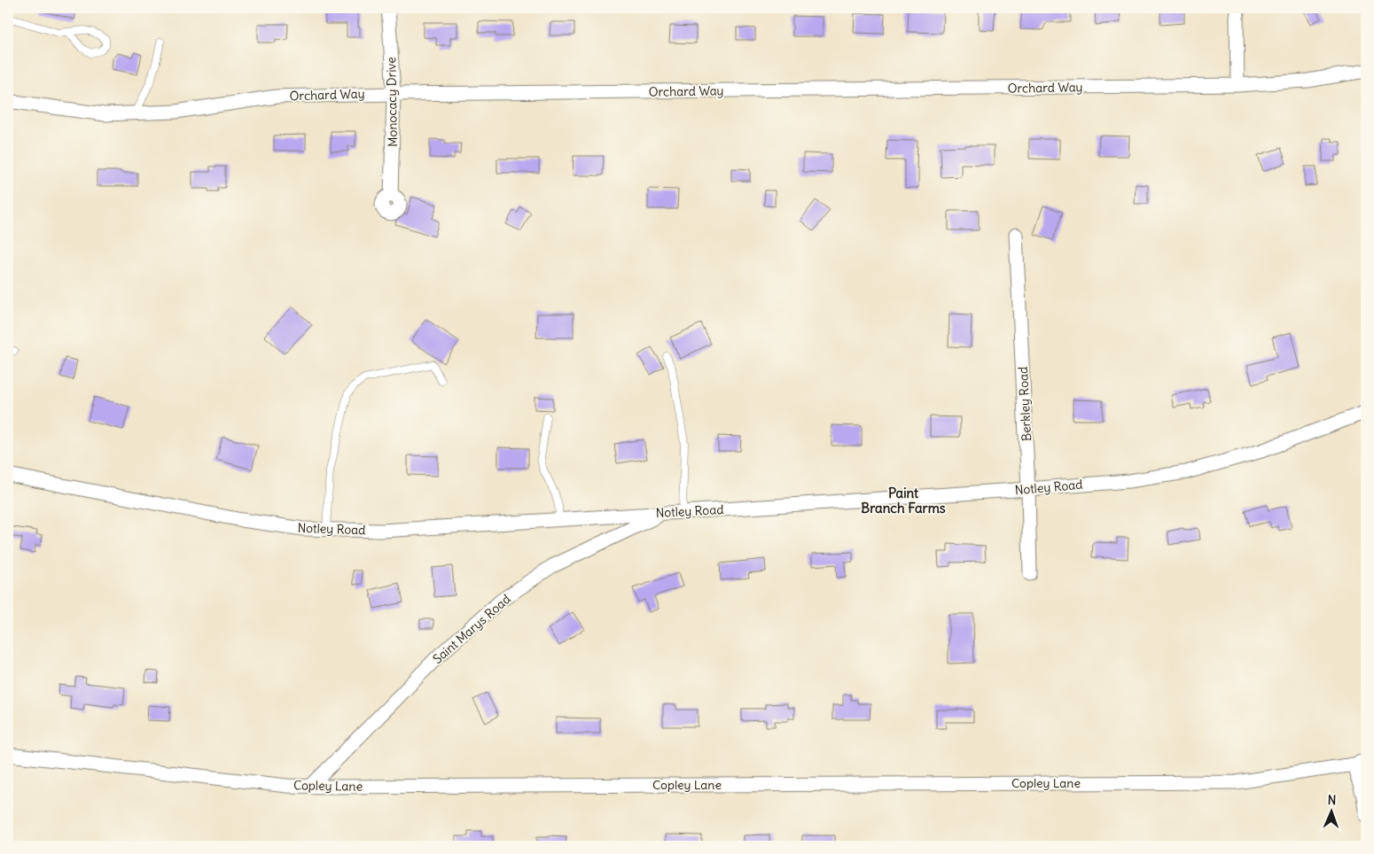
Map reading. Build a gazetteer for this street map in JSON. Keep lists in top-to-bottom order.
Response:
{
  "streets": {
    "street": [
      "Orchard Way",
      "Monocacy Drive",
      "Berkley Road",
      "Notley Road",
      "Saint Marys Road",
      "Copley Lane"
    ]
  },
  "crossings": [
    ["Orchard Way", "Monocacy Drive"],
    ["Berkley Road", "Notley Road"],
    ["Notley Road", "Saint Marys Road"],
    ["Saint Marys Road", "Copley Lane"]
  ],
  "districts": ["Paint Branch Farms"],
  "north": "top"
}
